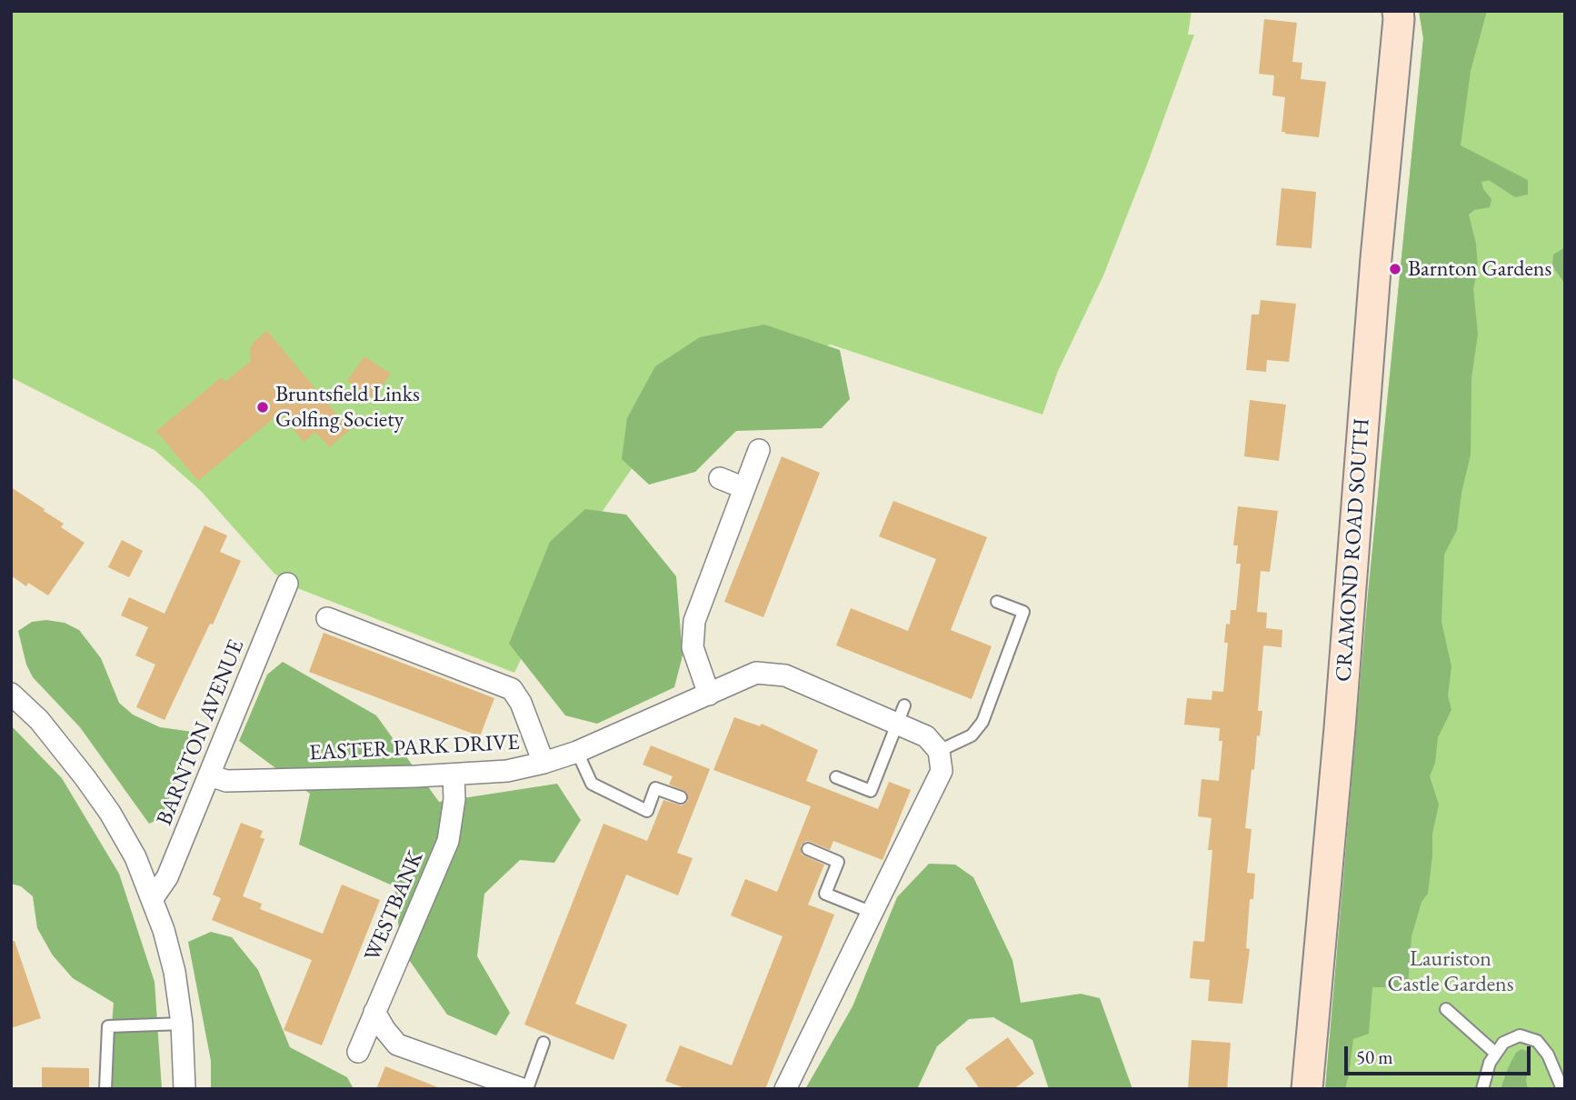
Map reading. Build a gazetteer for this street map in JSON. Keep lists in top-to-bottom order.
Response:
{
  "streets": {
    "street": [
      "CRAMOND ROAD SOUTH",
      "BARNTON AVENUE",
      "EASTER PARK DRIVE",
      "WESTBANK"
    ]
  },
  "crossings": [
    ["BARNTON AVENUE", "EASTER PARK DRIVE"],
    ["EASTER PARK DRIVE", "WESTBANK"]
  ],
  "parks": ["Lauriston Castle Gardens"],
  "places": ["Barnton Gardens", "Bruntsfield Links Golfing Society"],
  "scale_bar": "50 m"
}
